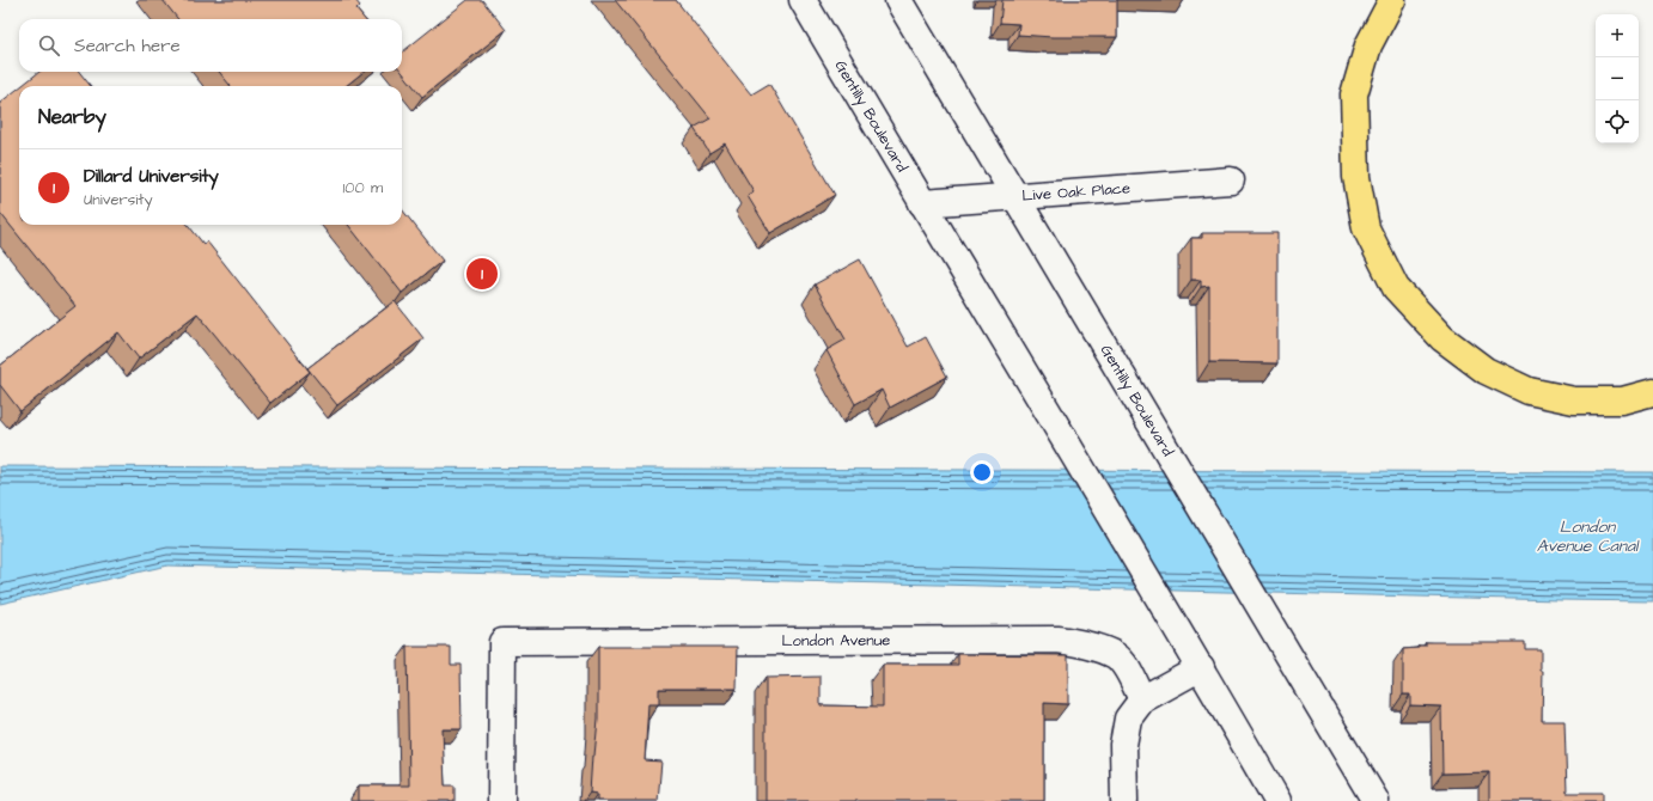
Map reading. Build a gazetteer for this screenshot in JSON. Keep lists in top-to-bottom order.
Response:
{
  "streets": {
    "main road": ["Gentilly Boulevard", "Live Oak Place", "London Avenue"]
  },
  "crossings": [
    ["Gentilly Boulevard", "Live Oak Place"]
  ],
  "water": ["London Avenue Canal"],
  "page": {
    "map_buttons": ["+", "−"],
    "search": "Search here",
    "heading": "Nearby",
    "list": [
      {
        "mark": "1",
        "name": "Dillard University",
        "note": "University",
        "value": "100 m"
      }
    ],
    "pins": "1"
  }
}
